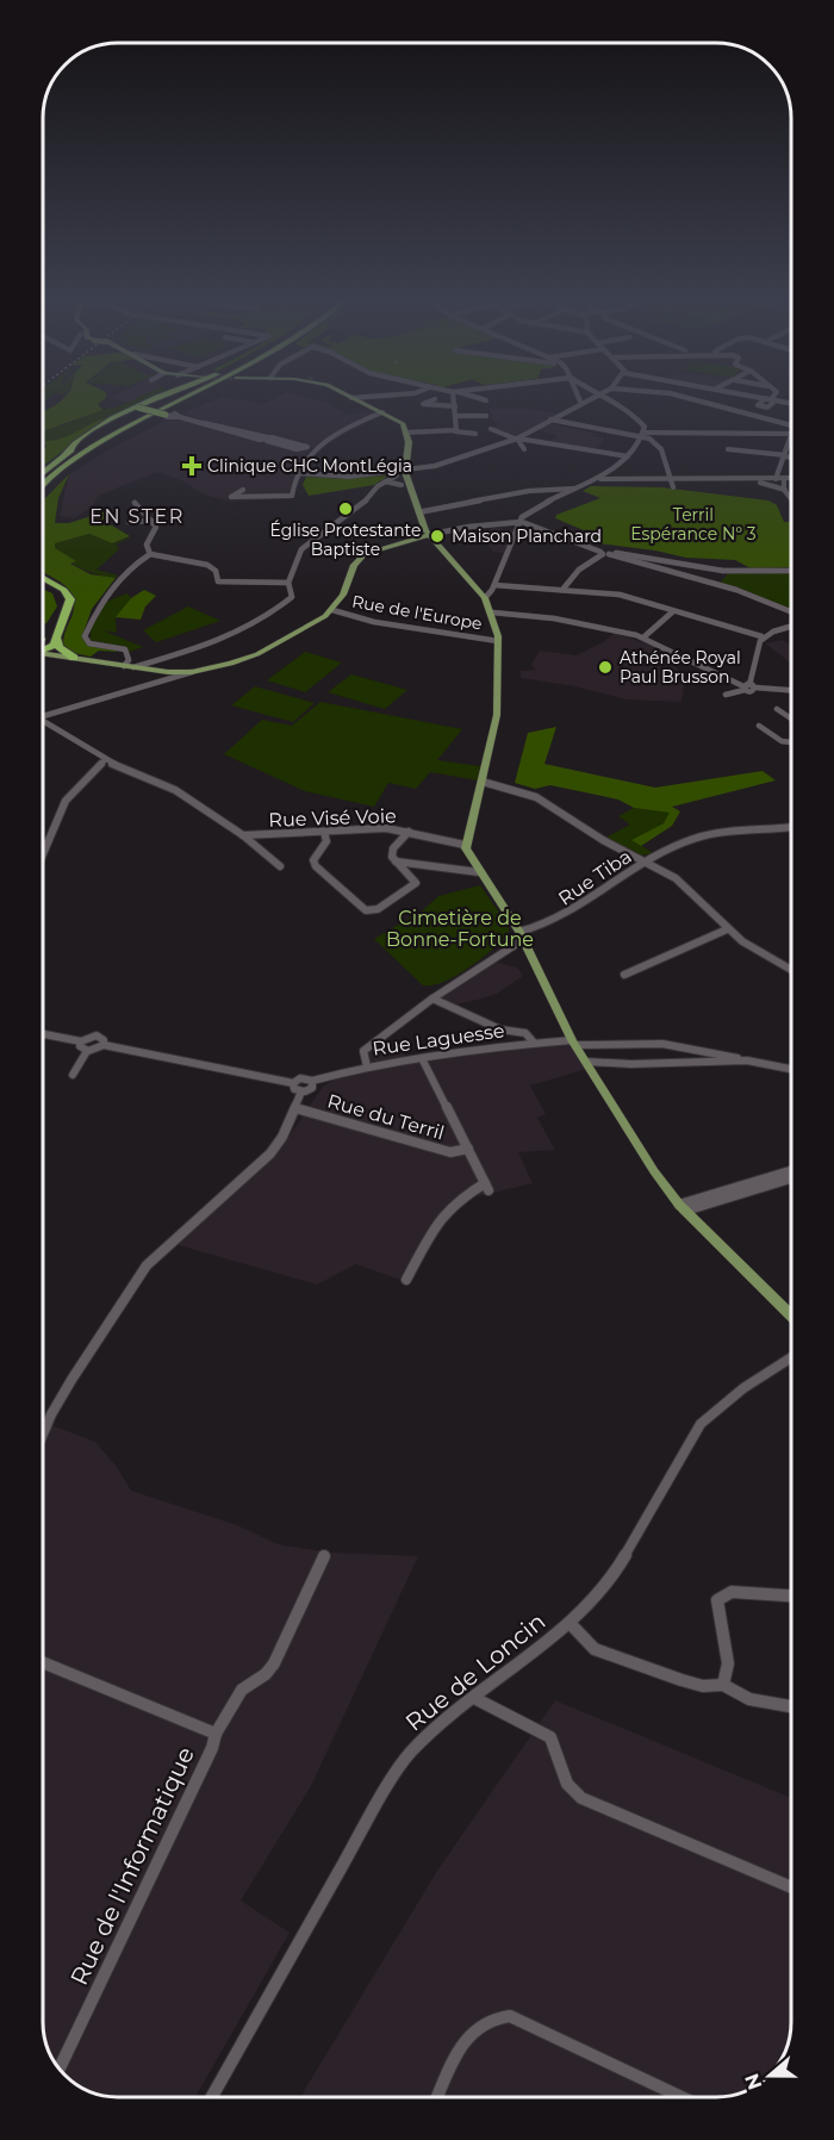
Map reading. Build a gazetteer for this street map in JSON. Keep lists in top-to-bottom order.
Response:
{
  "streets": {
    "street": [
      "Rue de l'Europe",
      "Rue Visé Voie",
      "Rue Tiba",
      "Rue Laguesse",
      "Rue du Terril",
      "Rue de Loncin",
      "Rue de l'Informatique"
    ]
  },
  "districts": ["EN STER"],
  "parks": ["Terril Espérance N° 3", "Cimetière de Bonne-Fortune"],
  "places": {
    "health": ["Clinique CHC MontLégia"],
    "other": ["Église Protestante Baptiste", "Maison Planchard", "Athénée Royal Paul Brusson"]
  },
  "north": "left"
}
